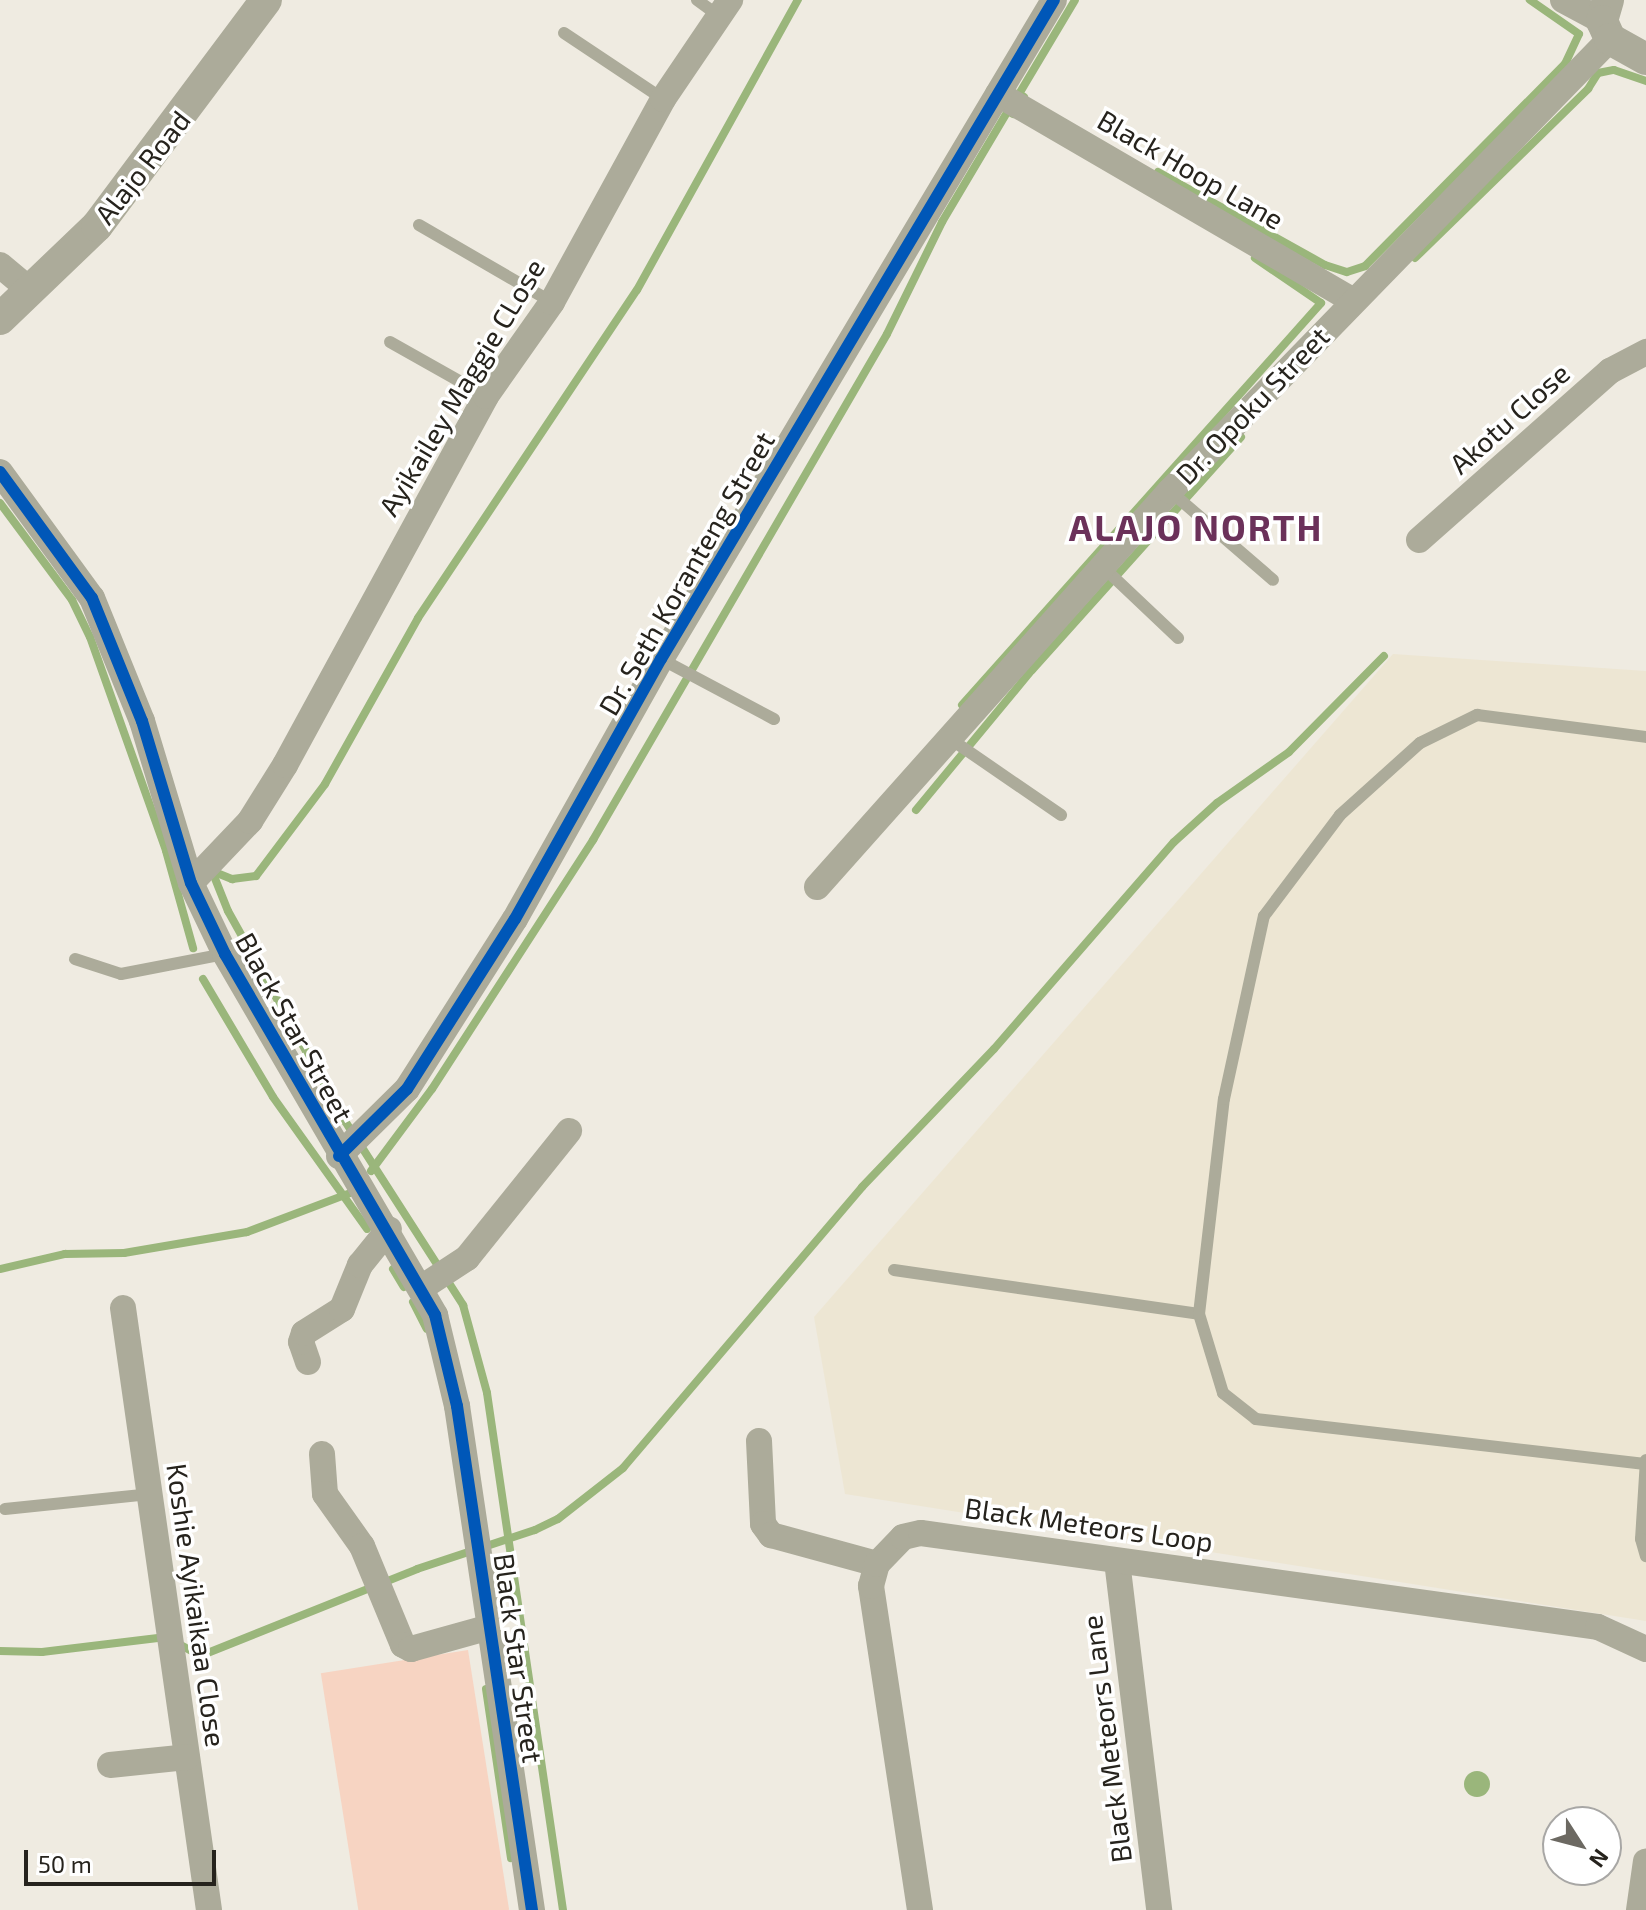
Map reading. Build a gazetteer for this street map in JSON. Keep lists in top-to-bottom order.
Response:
{
  "streets": {
    "street": [
      "Alajo Road",
      "Black Hoop Lane",
      "Ayikailey Maggie CLose",
      "Dr. Opoku Street",
      "Akotu Close",
      "Dr. Seth Koranteng Street",
      "Black Star Street",
      "Black Meteors Loop",
      "Koshie Ayikaikaa Close",
      "Black Meteors Lane"
    ]
  },
  "crossings": [
    ["Black Hoop Lane", "Dr. Opoku Street"],
    ["Black Hoop Lane", "Dr. Seth Koranteng Street"],
    ["Ayikailey Maggie CLose", "Black Star Street"],
    ["Dr. Seth Koranteng Street", "Black Star Street"],
    ["Black Meteors Loop", "Black Meteors Lane"]
  ],
  "districts": ["ALAJO NORTH"],
  "scale_bar": "50 m",
  "north": "bottom right"
}
